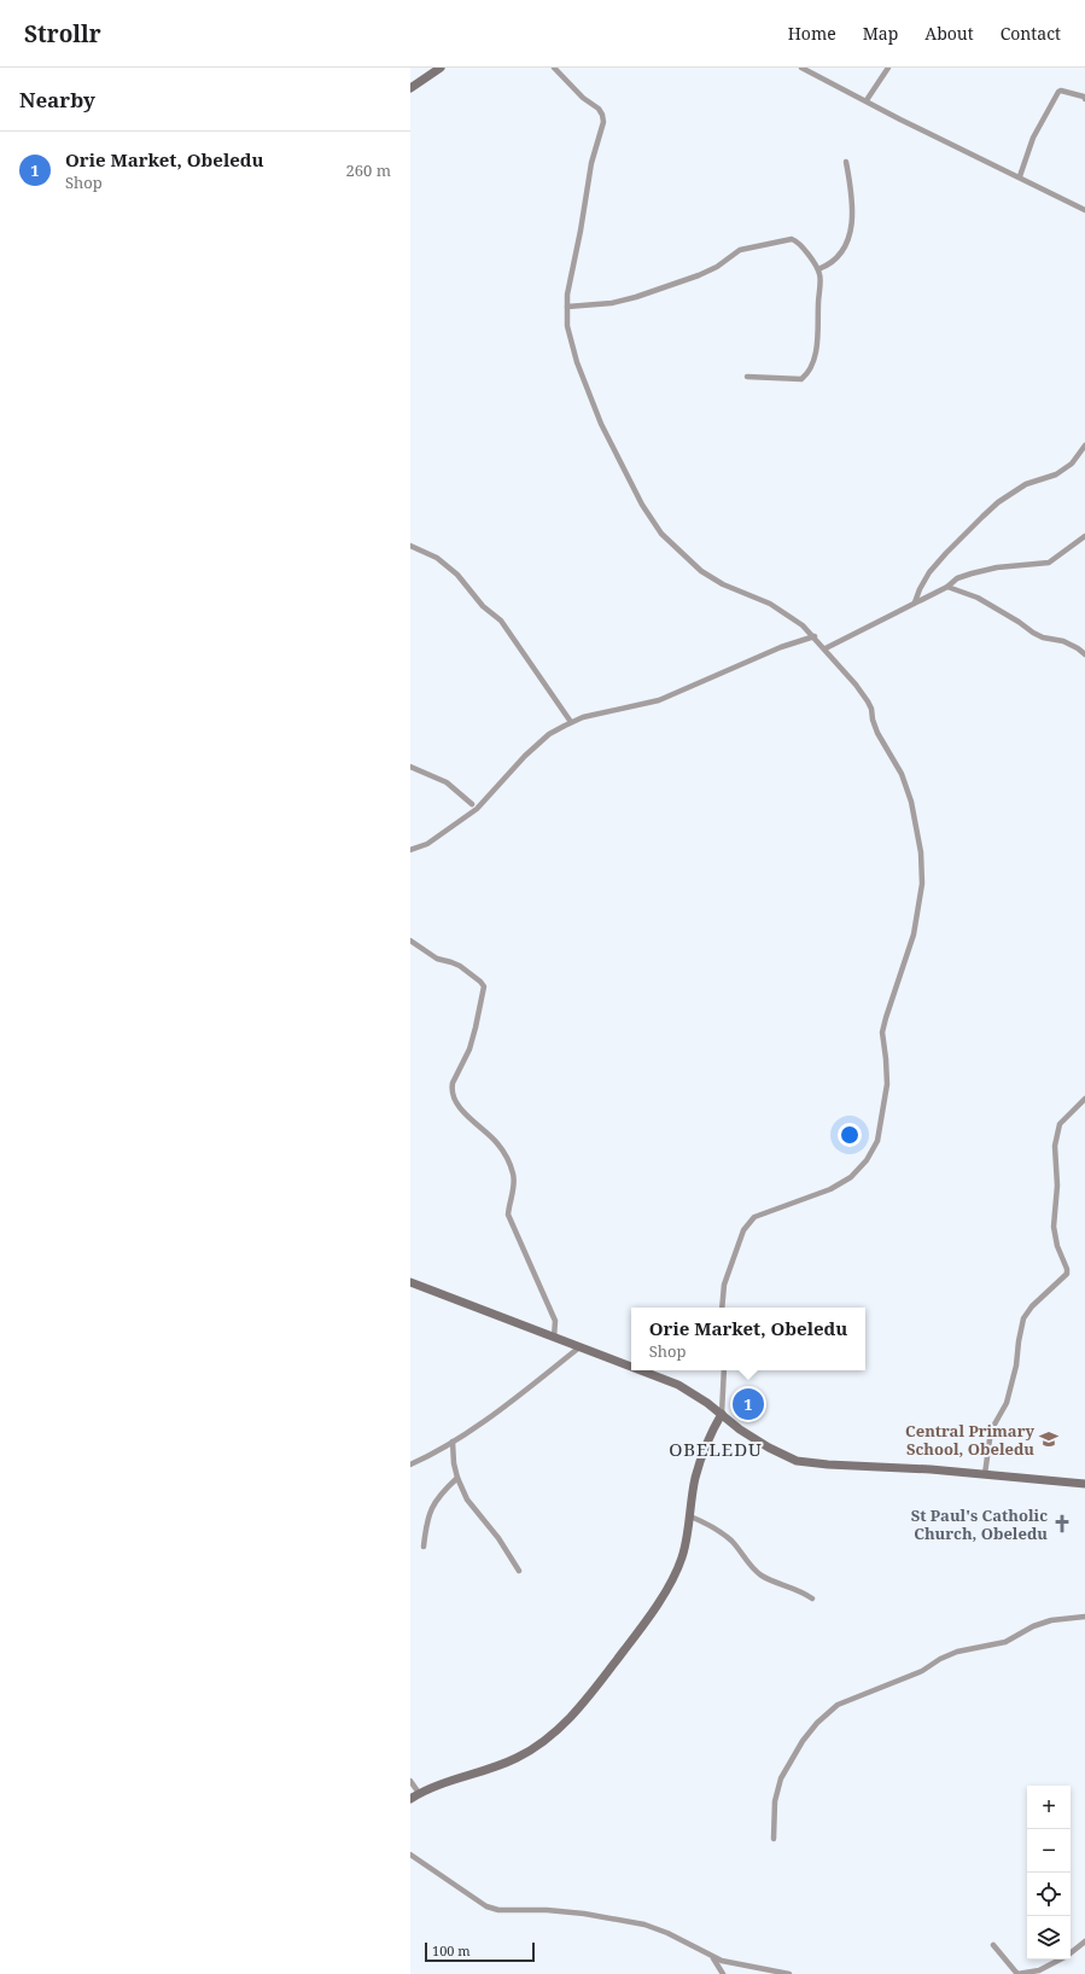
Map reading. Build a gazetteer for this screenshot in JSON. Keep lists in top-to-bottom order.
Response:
{
  "districts": ["OBELEDU"],
  "places": {
    "school or university": ["Central Primary School, Obeledu"],
    "church": ["St Paul's Catholic Church, Obeledu"]
  },
  "scale_bar": "100 m",
  "page": {
    "header": "Strollr",
    "nav": [
      "Home",
      "Map",
      "About",
      "Contact"
    ],
    "heading": "Nearby",
    "list": [
      {
        "mark": "1",
        "name": "Orie Market, Obeledu",
        "note": "Shop",
        "value": "260 m"
      }
    ],
    "popup": ["Orie Market, Obeledu", "Shop"],
    "pins": "1",
    "map_buttons": ["+", "−"],
    "scale": "100 m"
  }
}
